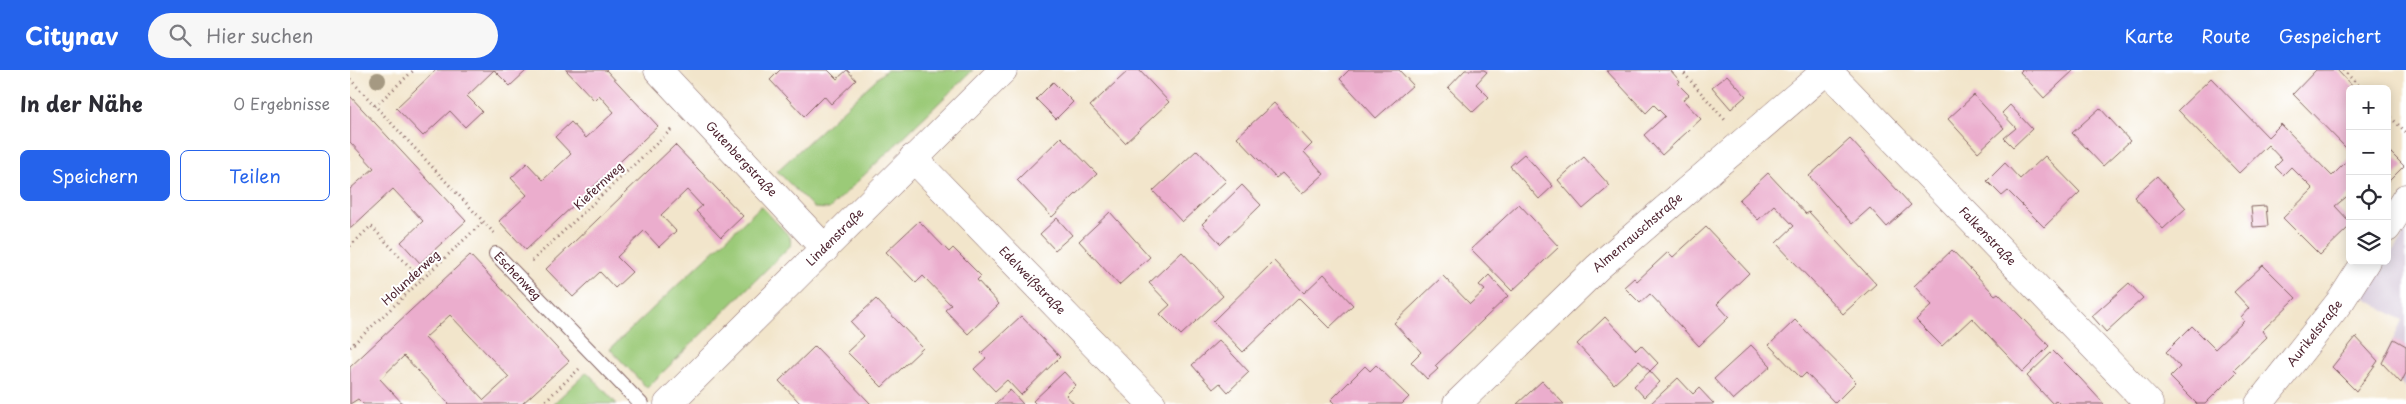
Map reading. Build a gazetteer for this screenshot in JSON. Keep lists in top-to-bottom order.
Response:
{
  "streets": {
    "street": [
      "Gutenbergstraße",
      "Almenrauschstraße",
      "Lindenstraße",
      "Falkenstraße",
      "Edelweißstraße",
      "Aurikelstraße"
    ],
    "lane": ["Eschenweg"],
    "path": ["Kiefernweg", "Holunderweg"]
  },
  "crossings": [
    ["Gutenbergstraße", "Kiefernweg"],
    ["Gutenbergstraße", "Lindenstraße"],
    ["Kiefernweg", "Eschenweg"],
    ["Almenrauschstraße", "Falkenstraße"],
    ["Lindenstraße", "Edelweißstraße"],
    ["Eschenweg", "Holunderweg"]
  ],
  "page": {
    "header": "Citynav",
    "search": "Hier suchen",
    "nav": ["Karte", "Route", "Gespeichert"],
    "heading": ["In der Nähe", "0 Ergebnisse"],
    "map_buttons": ["+", "−"],
    "buttons": ["Speichern", "Teilen"]
  }
}
